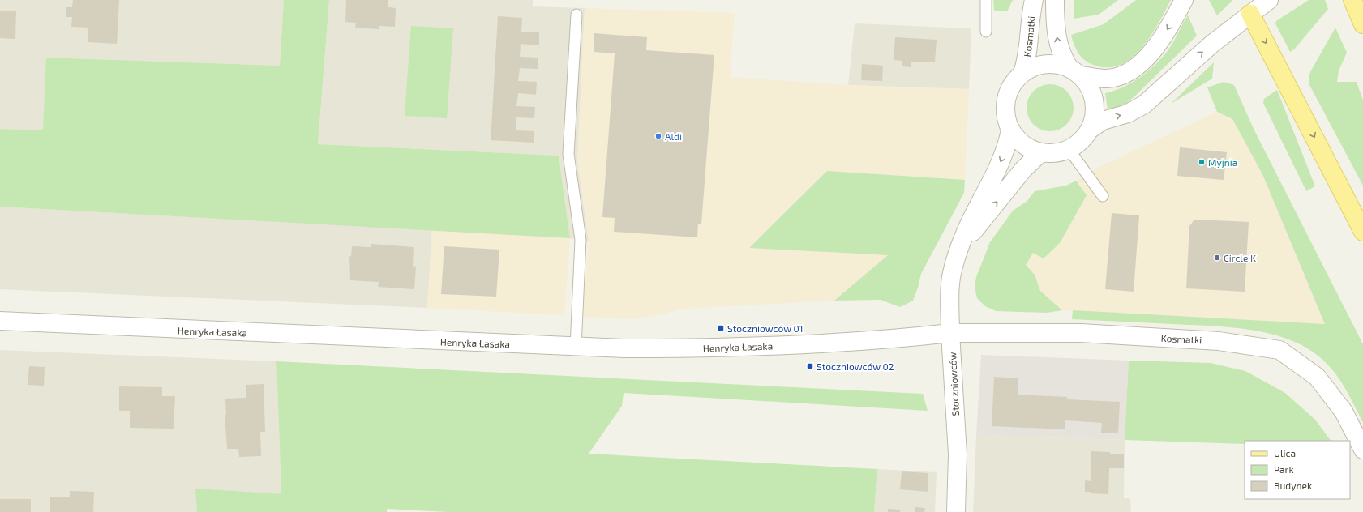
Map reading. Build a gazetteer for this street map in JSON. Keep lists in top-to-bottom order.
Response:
{
  "streets": {
    "street": ["Kosmatki", "Henryka Łasaka", "Stoczniowców"]
  },
  "crossings": [
    ["Kosmatki", "Henryka Łasaka"],
    ["Kosmatki", "Stoczniowców"],
    ["Henryka Łasaka", "Stoczniowców"]
  ],
  "places": {
    "other": ["Aldi", "Myjnia", "Circle K"],
    "transit": ["Stoczniowców 01", "Stoczniowców 02"]
  },
  "legend": ["Ulica", "Park", "Budynek"]
}
